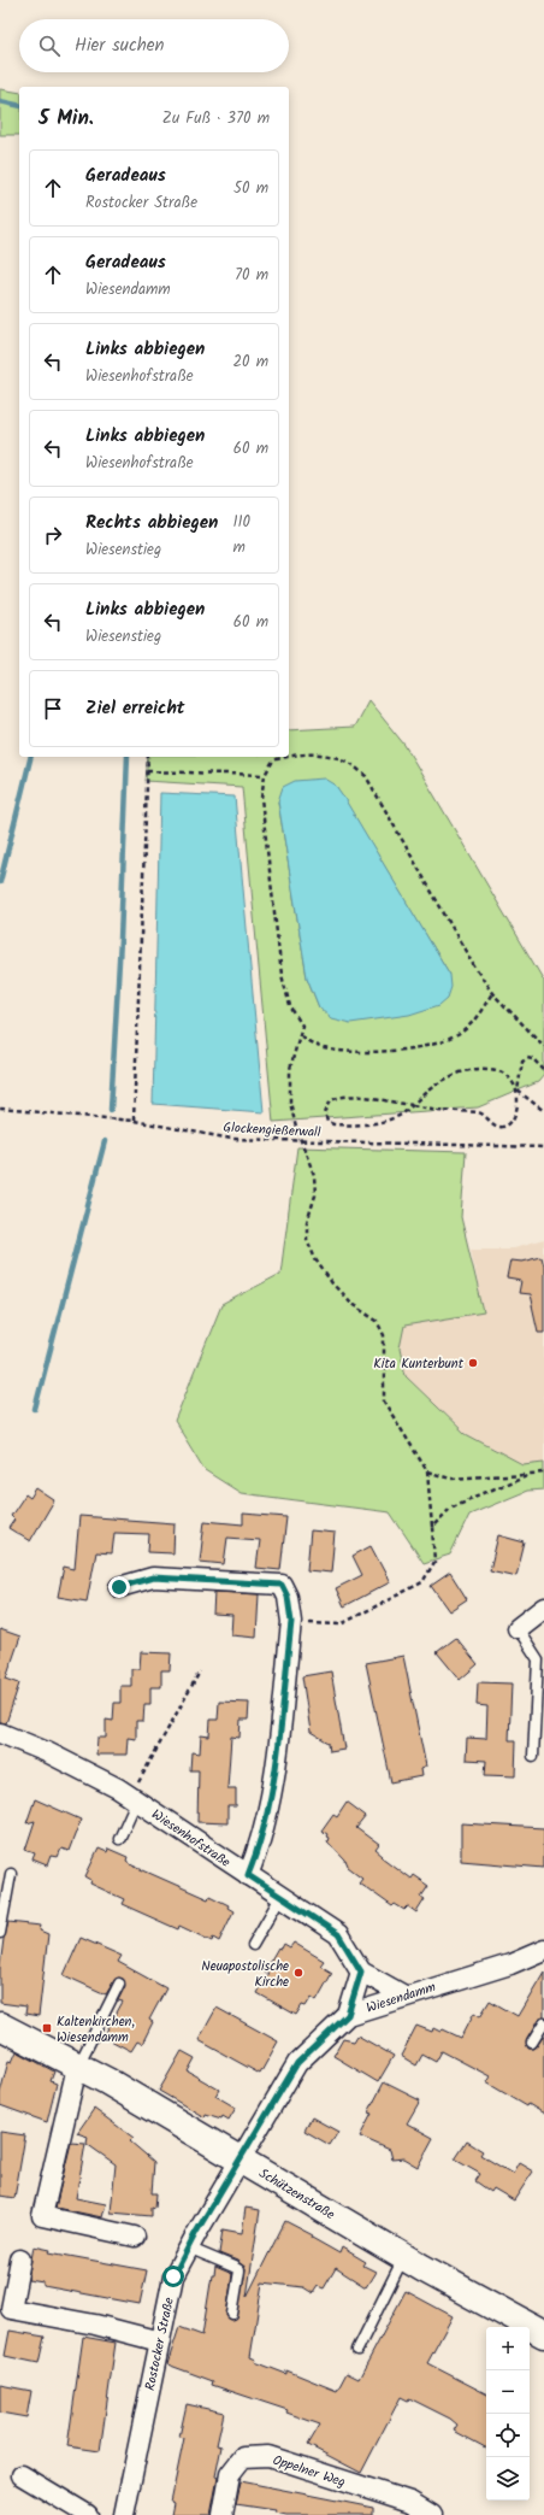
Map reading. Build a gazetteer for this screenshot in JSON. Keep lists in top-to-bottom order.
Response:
{
  "streets": {
    "main road": ["Schützenstraße"],
    "street": [
      "Wiesenhofstraße",
      "Wiesendamm",
      "Rostocker Straße",
      "Oppelner Weg"
    ],
    "path": ["Glockengießerwall"]
  },
  "crossings": [
    ["Wiesenhofstraße", "Wiesendamm"],
    ["Wiesendamm", "Schützenstraße"],
    ["Wiesendamm", "Rostocker Straße"],
    ["Schützenstraße", "Rostocker Straße"]
  ],
  "places": {
    "other": ["Kita Kunterbunt", "Neuapostolische Kirche"],
    "transit": ["Kaltenkirchen, Wiesendamm"]
  },
  "page": {
    "search": "Hier suchen",
    "heading": ["5 Min.", "Zu Fuß · 370 m"],
    "list": [
      ["Geradeaus", "Rostocker Straße", "50 m"],
      ["Geradeaus", "Wiesendamm", "70 m"],
      ["Links abbiegen", "Wiesenhofstraße", "20 m"],
      ["Links abbiegen", "Wiesenhofstraße", "60 m"],
      ["Rechts abbiegen", "Wiesenstieg", "110 m"],
      ["Links abbiegen", "Wiesenstieg", "60 m"],
      "Ziel erreicht"
    ],
    "map_buttons": ["+", "−"]
  }
}
